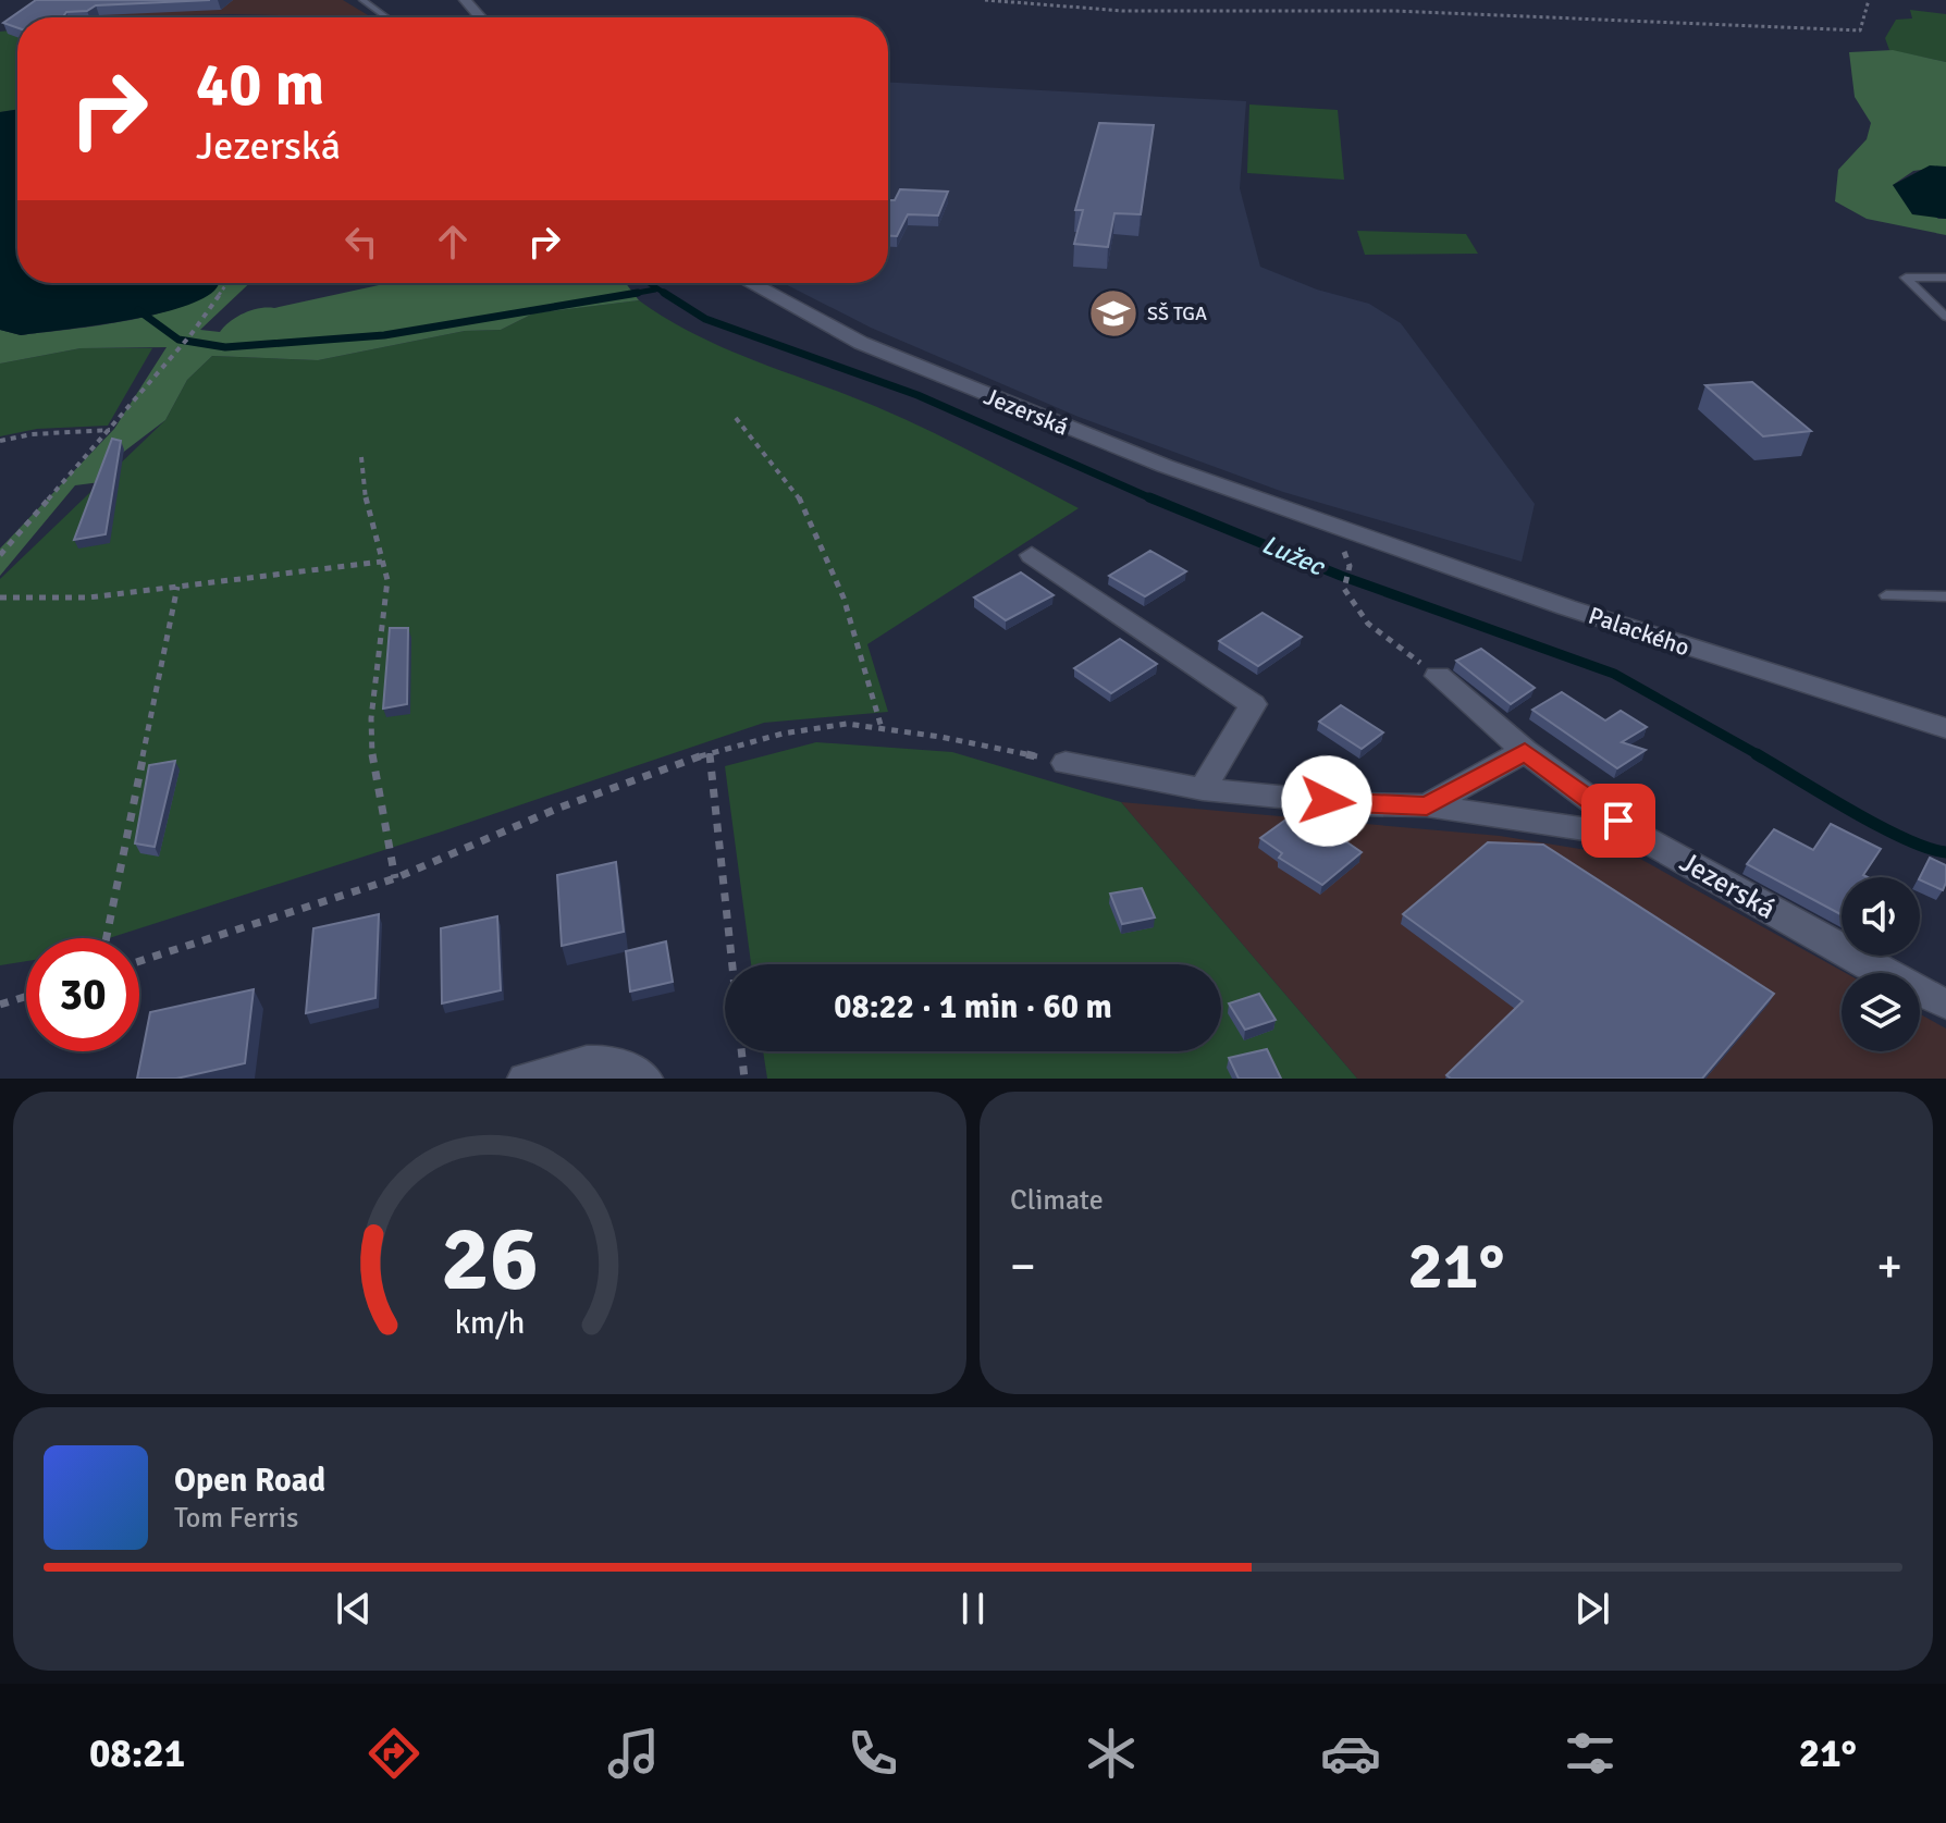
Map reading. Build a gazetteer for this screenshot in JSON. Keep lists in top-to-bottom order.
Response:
{
  "streets": {
    "street": ["Jezerská", "Palackého"]
  },
  "crossings": [
    ["Jezerská", "Palackého"]
  ],
  "water": ["Lužec"],
  "places": {
    "school or university": ["SŠ TGA"]
  },
  "page": {
    "turn": ["40 m", "Jezerská"],
    "limit": "30",
    "trip": "08:22 · 1 min · 60 m",
    "tile": "Climate",
    "heat": ["−", "21°", "+"],
    "song": ["Open Road", "Tom Ferris"],
    "tabs": ["08:21", "21°"],
    "gauge": ["26", "km/h"]
  }
}
